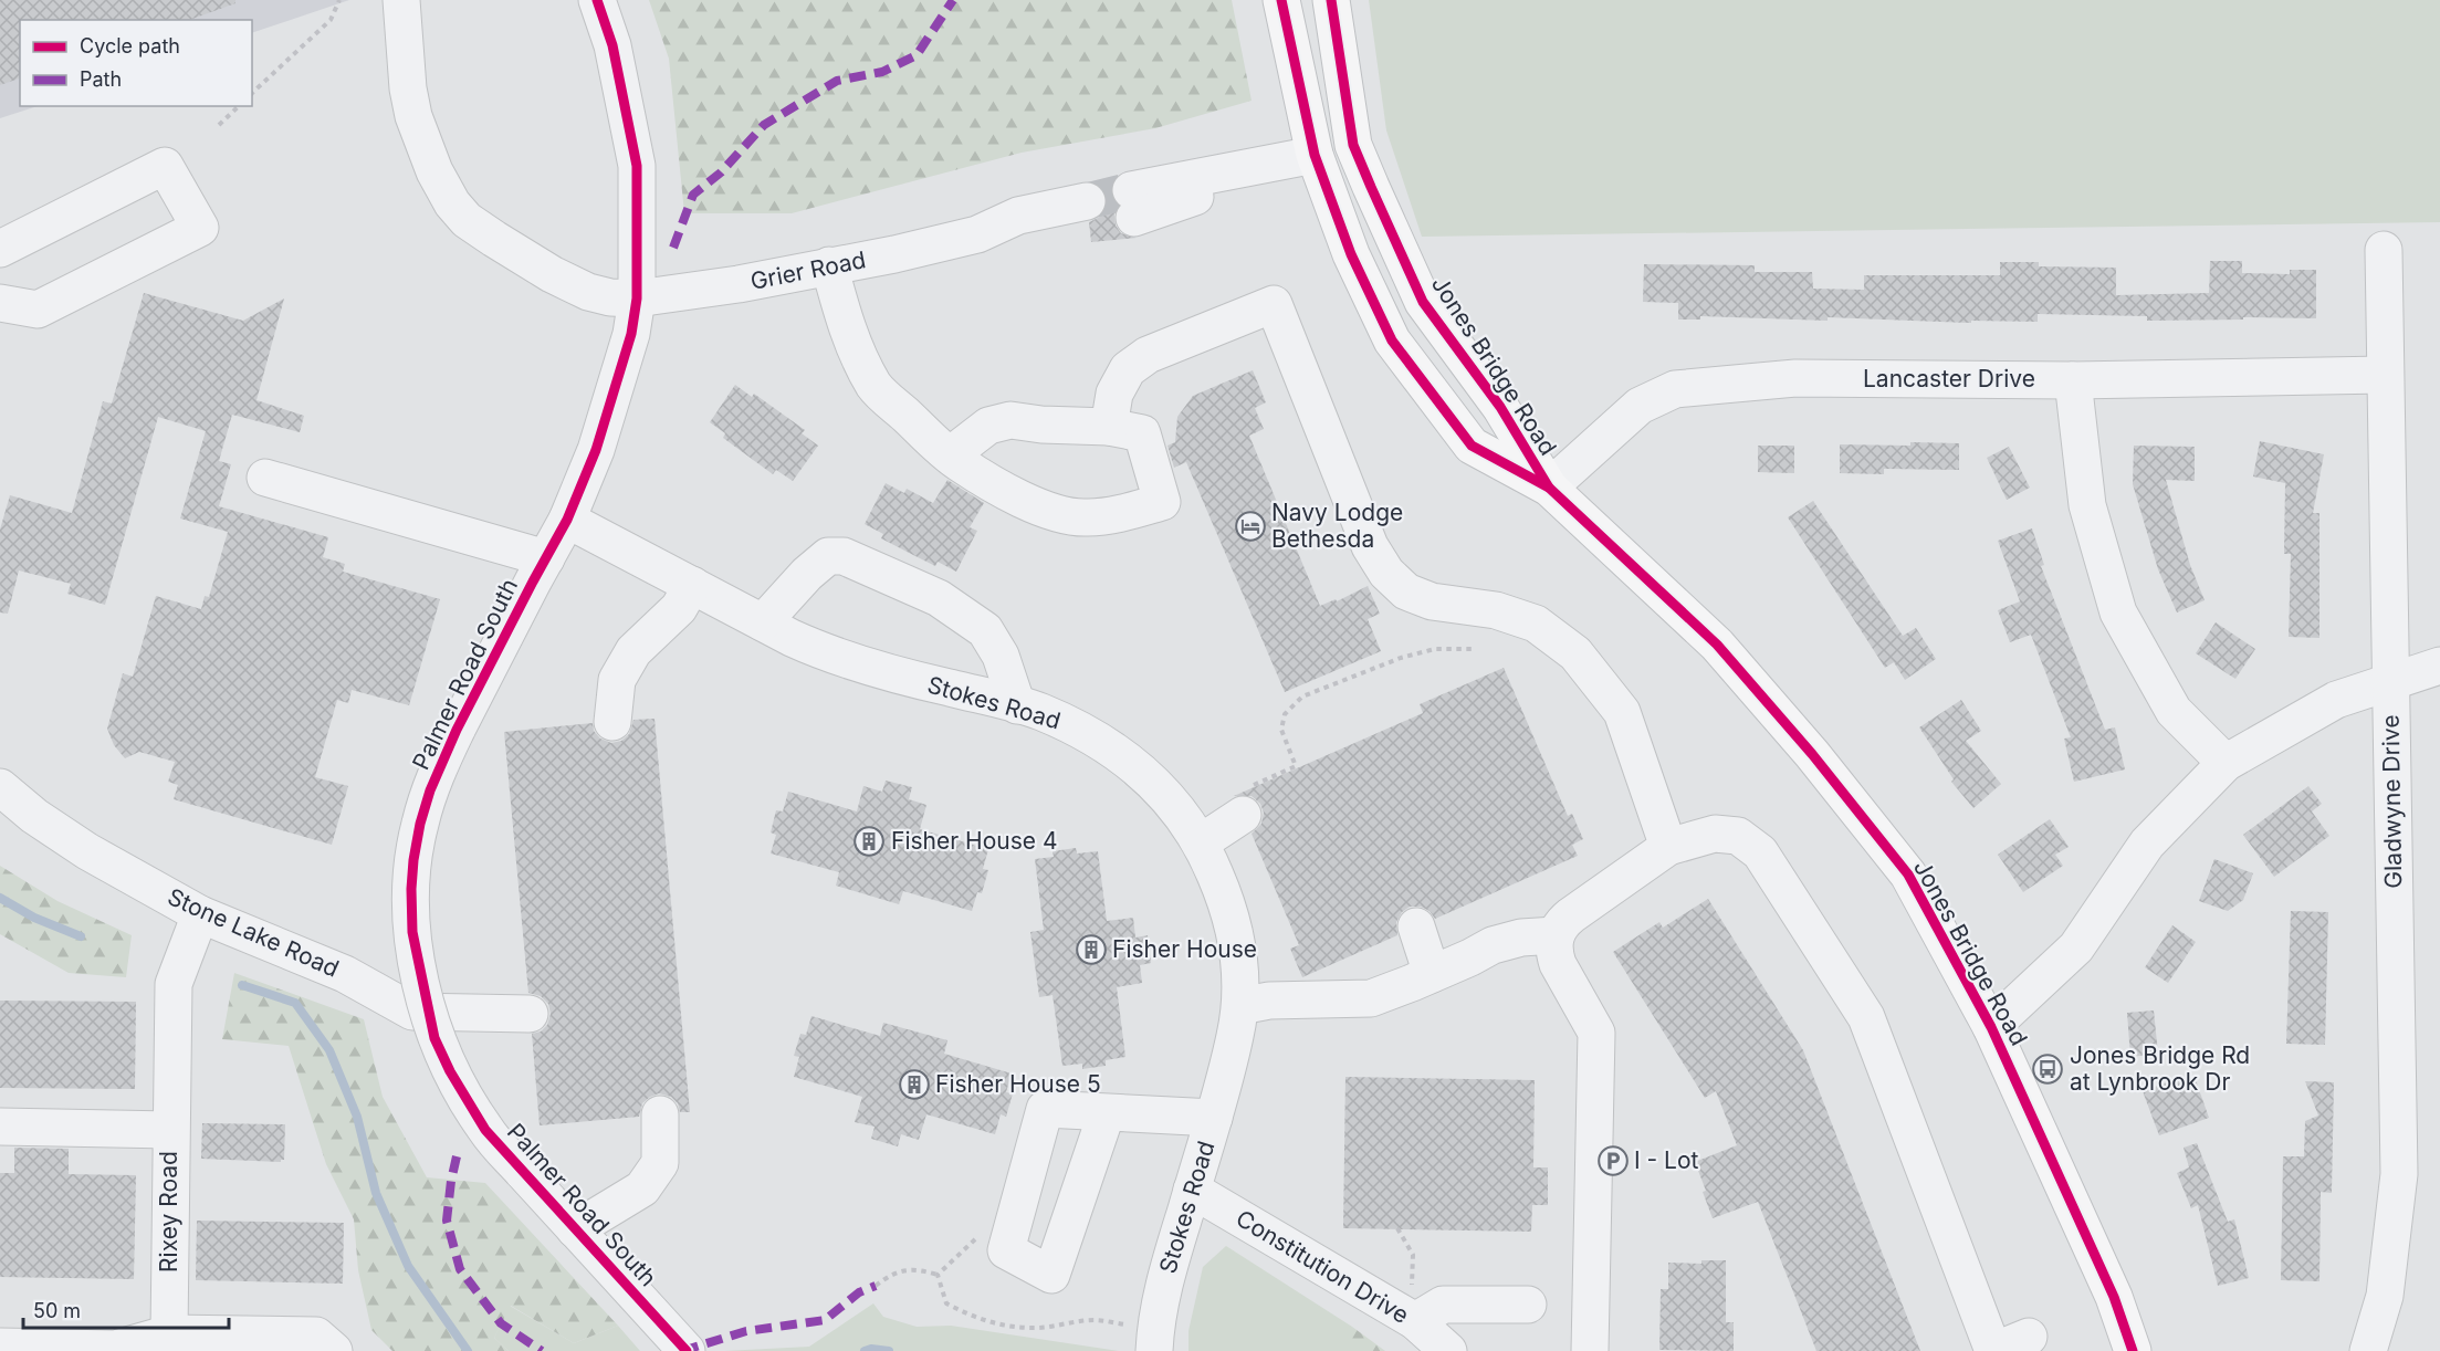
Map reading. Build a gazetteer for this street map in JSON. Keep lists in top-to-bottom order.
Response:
{
  "streets": {
    "main road": ["Jones Bridge Road"],
    "street": [
      "Grier Road",
      "Lancaster Drive",
      "Palmer Road South",
      "Stokes Road",
      "Gladwyne Drive",
      "Stone Lake Road",
      "Rixey Road",
      "Constitution Drive"
    ]
  },
  "crossings": [
    ["Grier Road", "Palmer Road South"],
    ["Jones Bridge Road", "Lancaster Drive"],
    ["Lancaster Drive", "Gladwyne Drive"],
    ["Palmer Road South", "Stokes Road"],
    ["Stokes Road", "Constitution Drive"],
    ["Stone Lake Road", "Rixey Road"]
  ],
  "places": {
    "hotel": ["Navy Lodge Bethesda"],
    "building": ["Fisher House 4", "Fisher House", "Fisher House 5"],
    "bus stop": ["Jones Bridge Rd at Lynbrook Dr"],
    "parking": ["I - Lot"]
  },
  "legend": ["Cycle path", "Path"],
  "scale_bar": "50 m"
}
